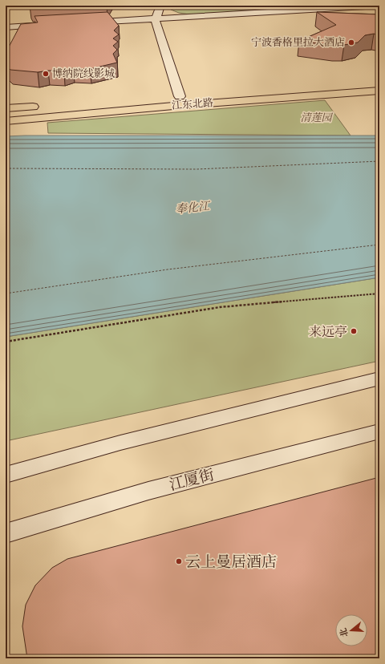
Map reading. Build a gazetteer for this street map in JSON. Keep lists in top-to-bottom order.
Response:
{
  "streets": {
    "main road": ["江东北路"],
    "street": ["江厦街"]
  },
  "water": ["奉化江"],
  "parks": ["清莲园"],
  "places": [
    "宁波香格里拉大酒店",
    "博纳院线影城",
    "来远亭",
    "云上曼居酒店"
  ],
  "north": "left"
}
